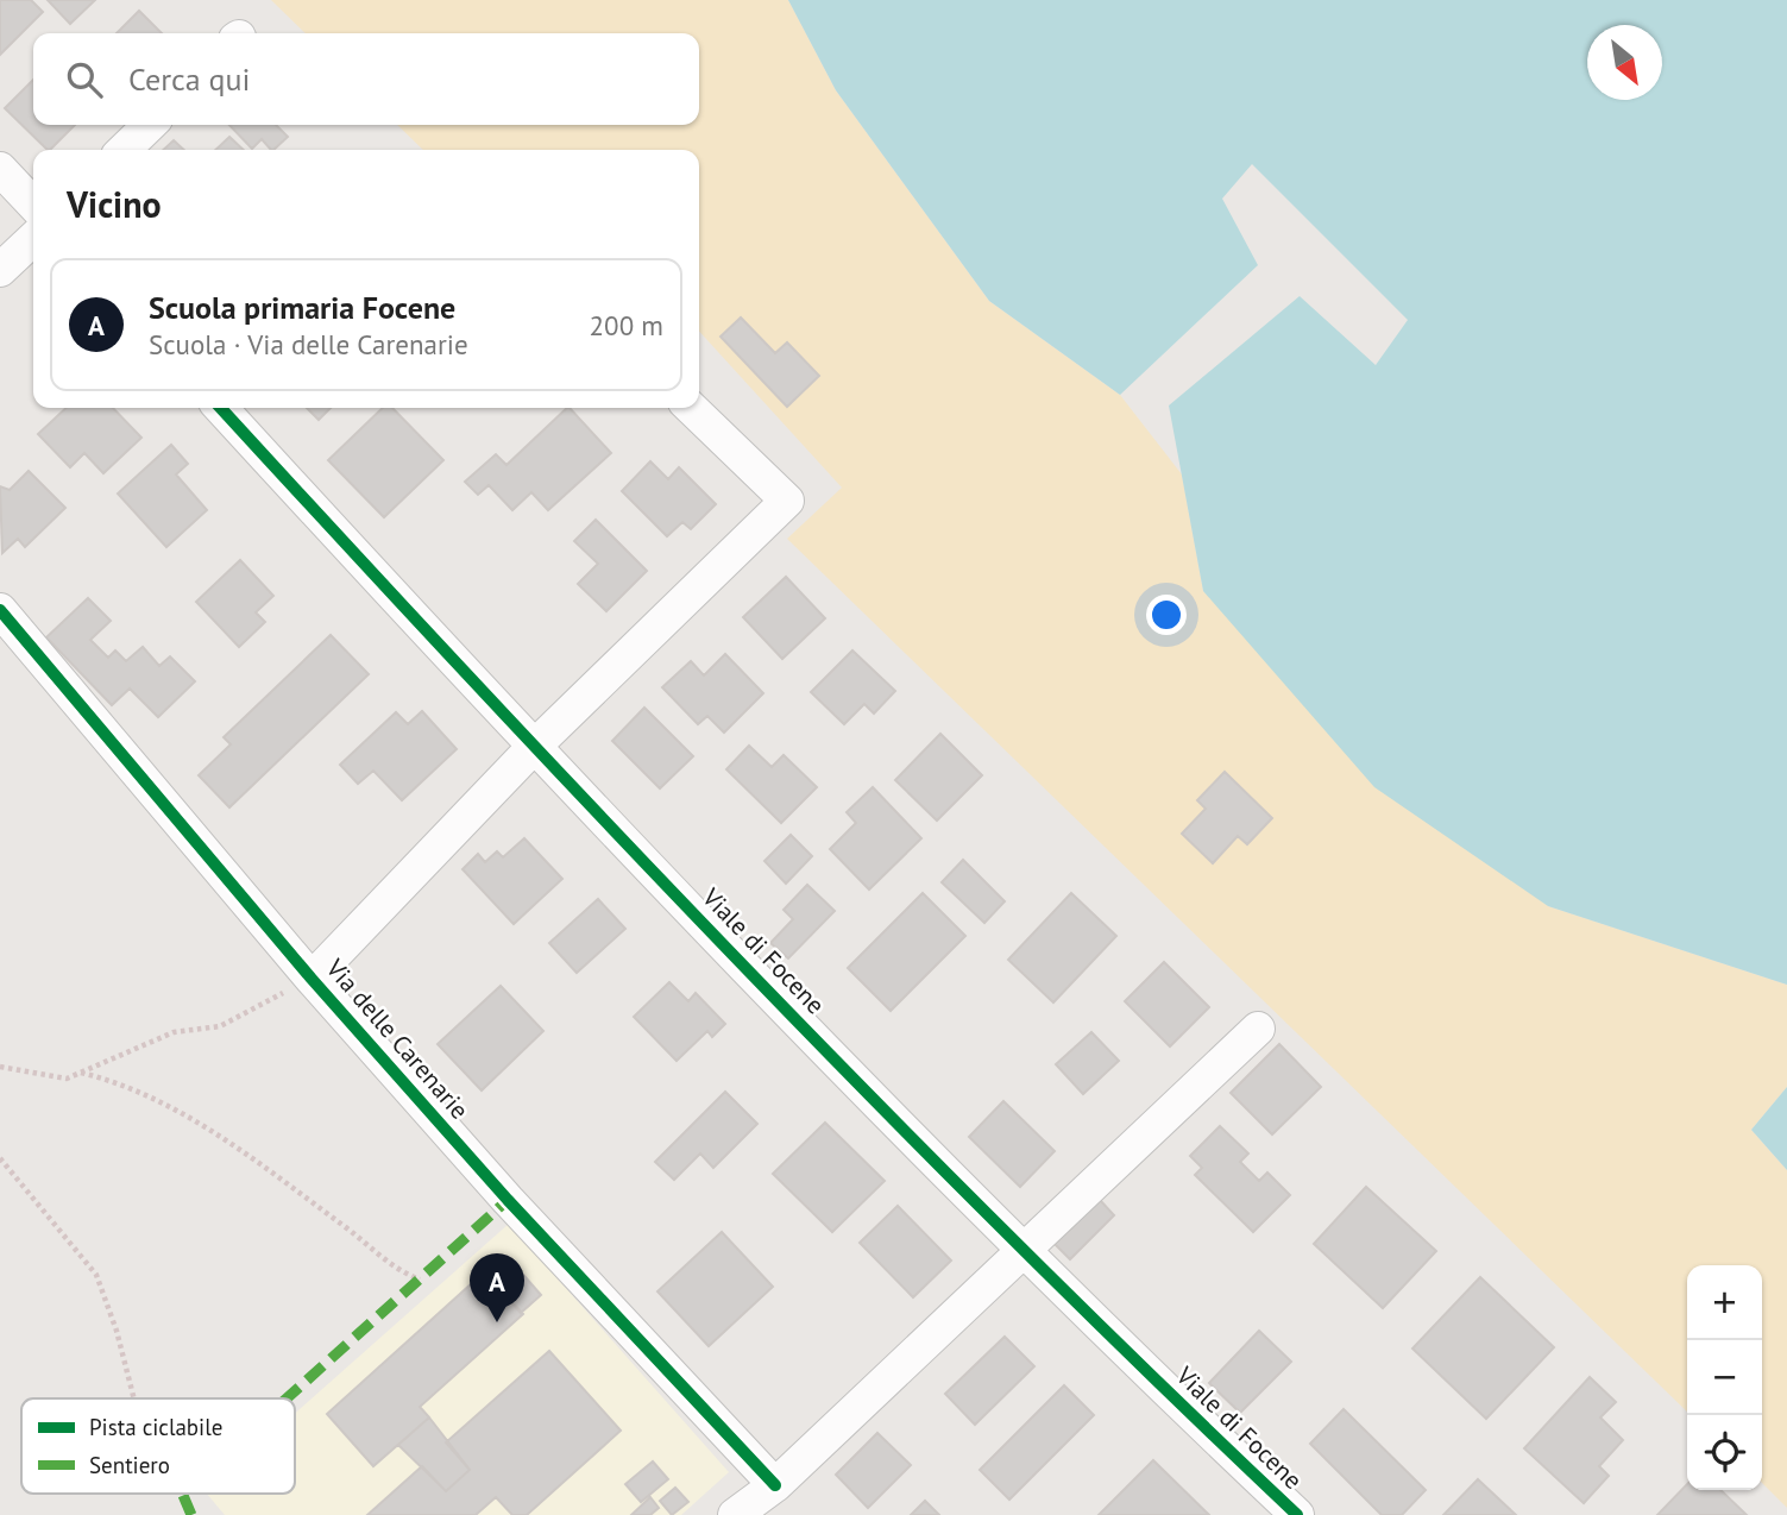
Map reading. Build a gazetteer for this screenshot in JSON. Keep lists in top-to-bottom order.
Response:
{
  "streets": {
    "street": ["Viale di Focene", "Via delle Carenarie"]
  },
  "legend": ["Pista ciclabile", "Sentiero"],
  "north": "bottom right",
  "page": {
    "search": "Cerca qui",
    "heading": "Vicino",
    "list": [
      {
        "mark": "A",
        "name": "Scuola primaria Focene",
        "note": "Scuola · Via delle Carenarie",
        "value": "200 m"
      }
    ],
    "pins": "A",
    "map_buttons": ["+", "−"]
  }
}
